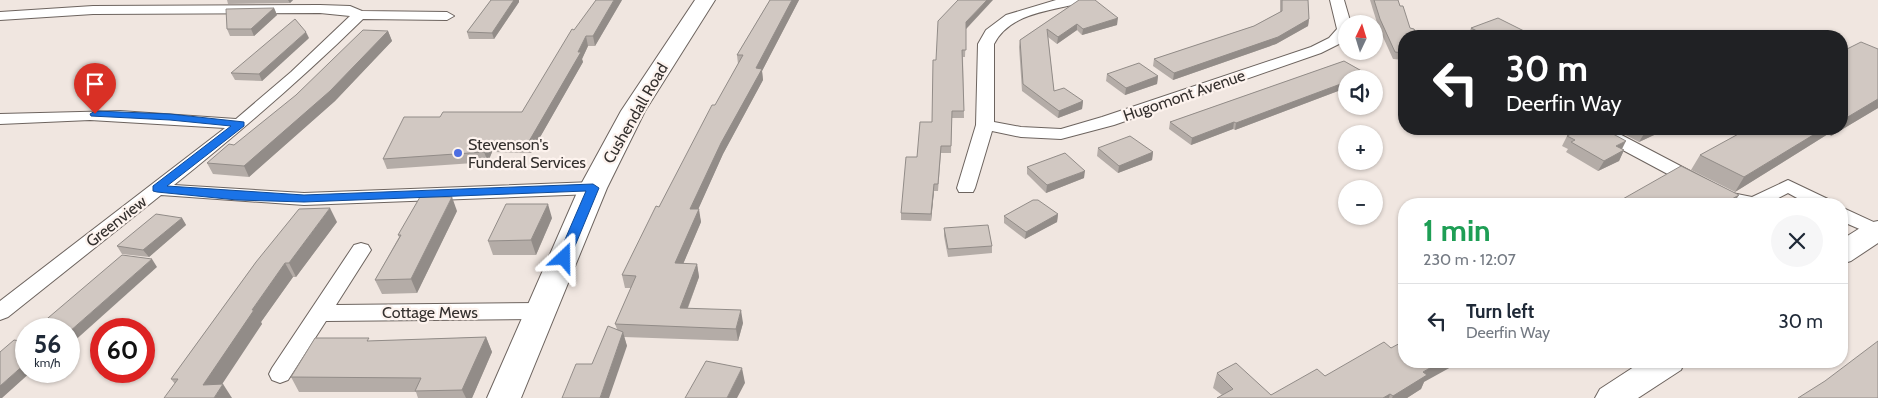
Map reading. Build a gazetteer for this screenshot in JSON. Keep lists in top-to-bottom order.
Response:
{
  "streets": {
    "main road": ["Cushendall Road"],
    "street": ["Hugomont Avenue", "Greenview", "Cottage Mews"]
  },
  "crossings": [
    ["Cushendall Road", "Cottage Mews"]
  ],
  "places": ["Stevenson's Funderal Services"],
  "north": "top",
  "page": {
    "map_buttons": ["+", "−"],
    "turn": ["30 m", "Deerfin Way"],
    "heading": ["1 min", "230 m · 12:07"],
    "list": [
      {
        "name": "Turn left",
        "note": "Deerfin Way",
        "value": "30 m"
      }
    ],
    "speed": "56 km/h",
    "limit": "60"
  }
}
